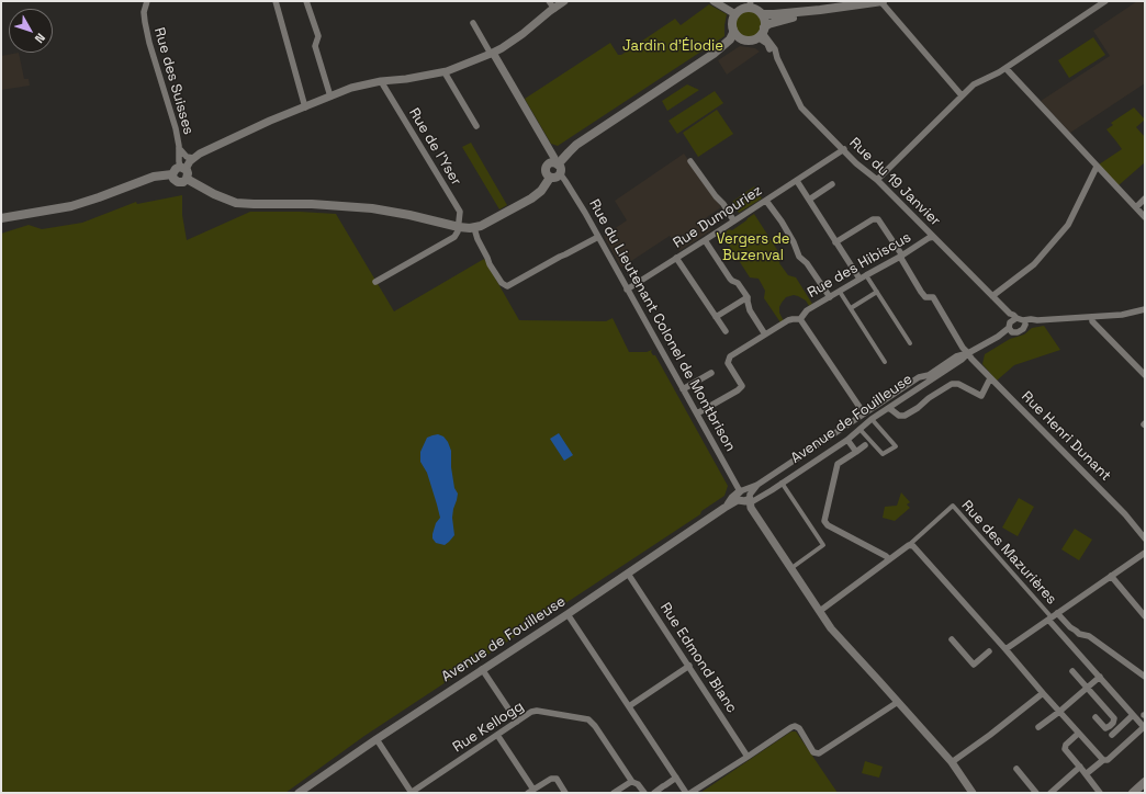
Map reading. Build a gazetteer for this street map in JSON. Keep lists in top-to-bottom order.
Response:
{
  "streets": {
    "street": [
      "Rue des Suisses",
      "Rue de l'Yser",
      "Rue du 19 Janvier",
      "Rue Dumouriez",
      "Rue des Hibiscus",
      "Rue du Lieutenant Colonel de Montbrison",
      "Avenue de Fouilleuse",
      "Rue Henri Dunant",
      "Rue des Mazurières",
      "Rue Edmond Blanc",
      "Rue Kellogg"
    ]
  },
  "crossings": [
    ["Rue du 19 Janvier", "Rue Dumouriez"],
    ["Rue du 19 Janvier", "Rue des Hibiscus"],
    ["Rue du 19 Janvier", "Avenue de Fouilleuse"],
    ["Rue Dumouriez", "Rue du Lieutenant Colonel de Montbrison"],
    ["Rue des Hibiscus", "Rue Henri Dunant"],
    ["Rue du Lieutenant Colonel de Montbrison", "Avenue de Fouilleuse"],
    ["Avenue de Fouilleuse", "Rue Henri Dunant"],
    ["Avenue de Fouilleuse", "Rue Edmond Blanc"]
  ],
  "parks": ["Jardin d'Élodie", "Vergers de Buzenval"],
  "north": "bottom right"
}
